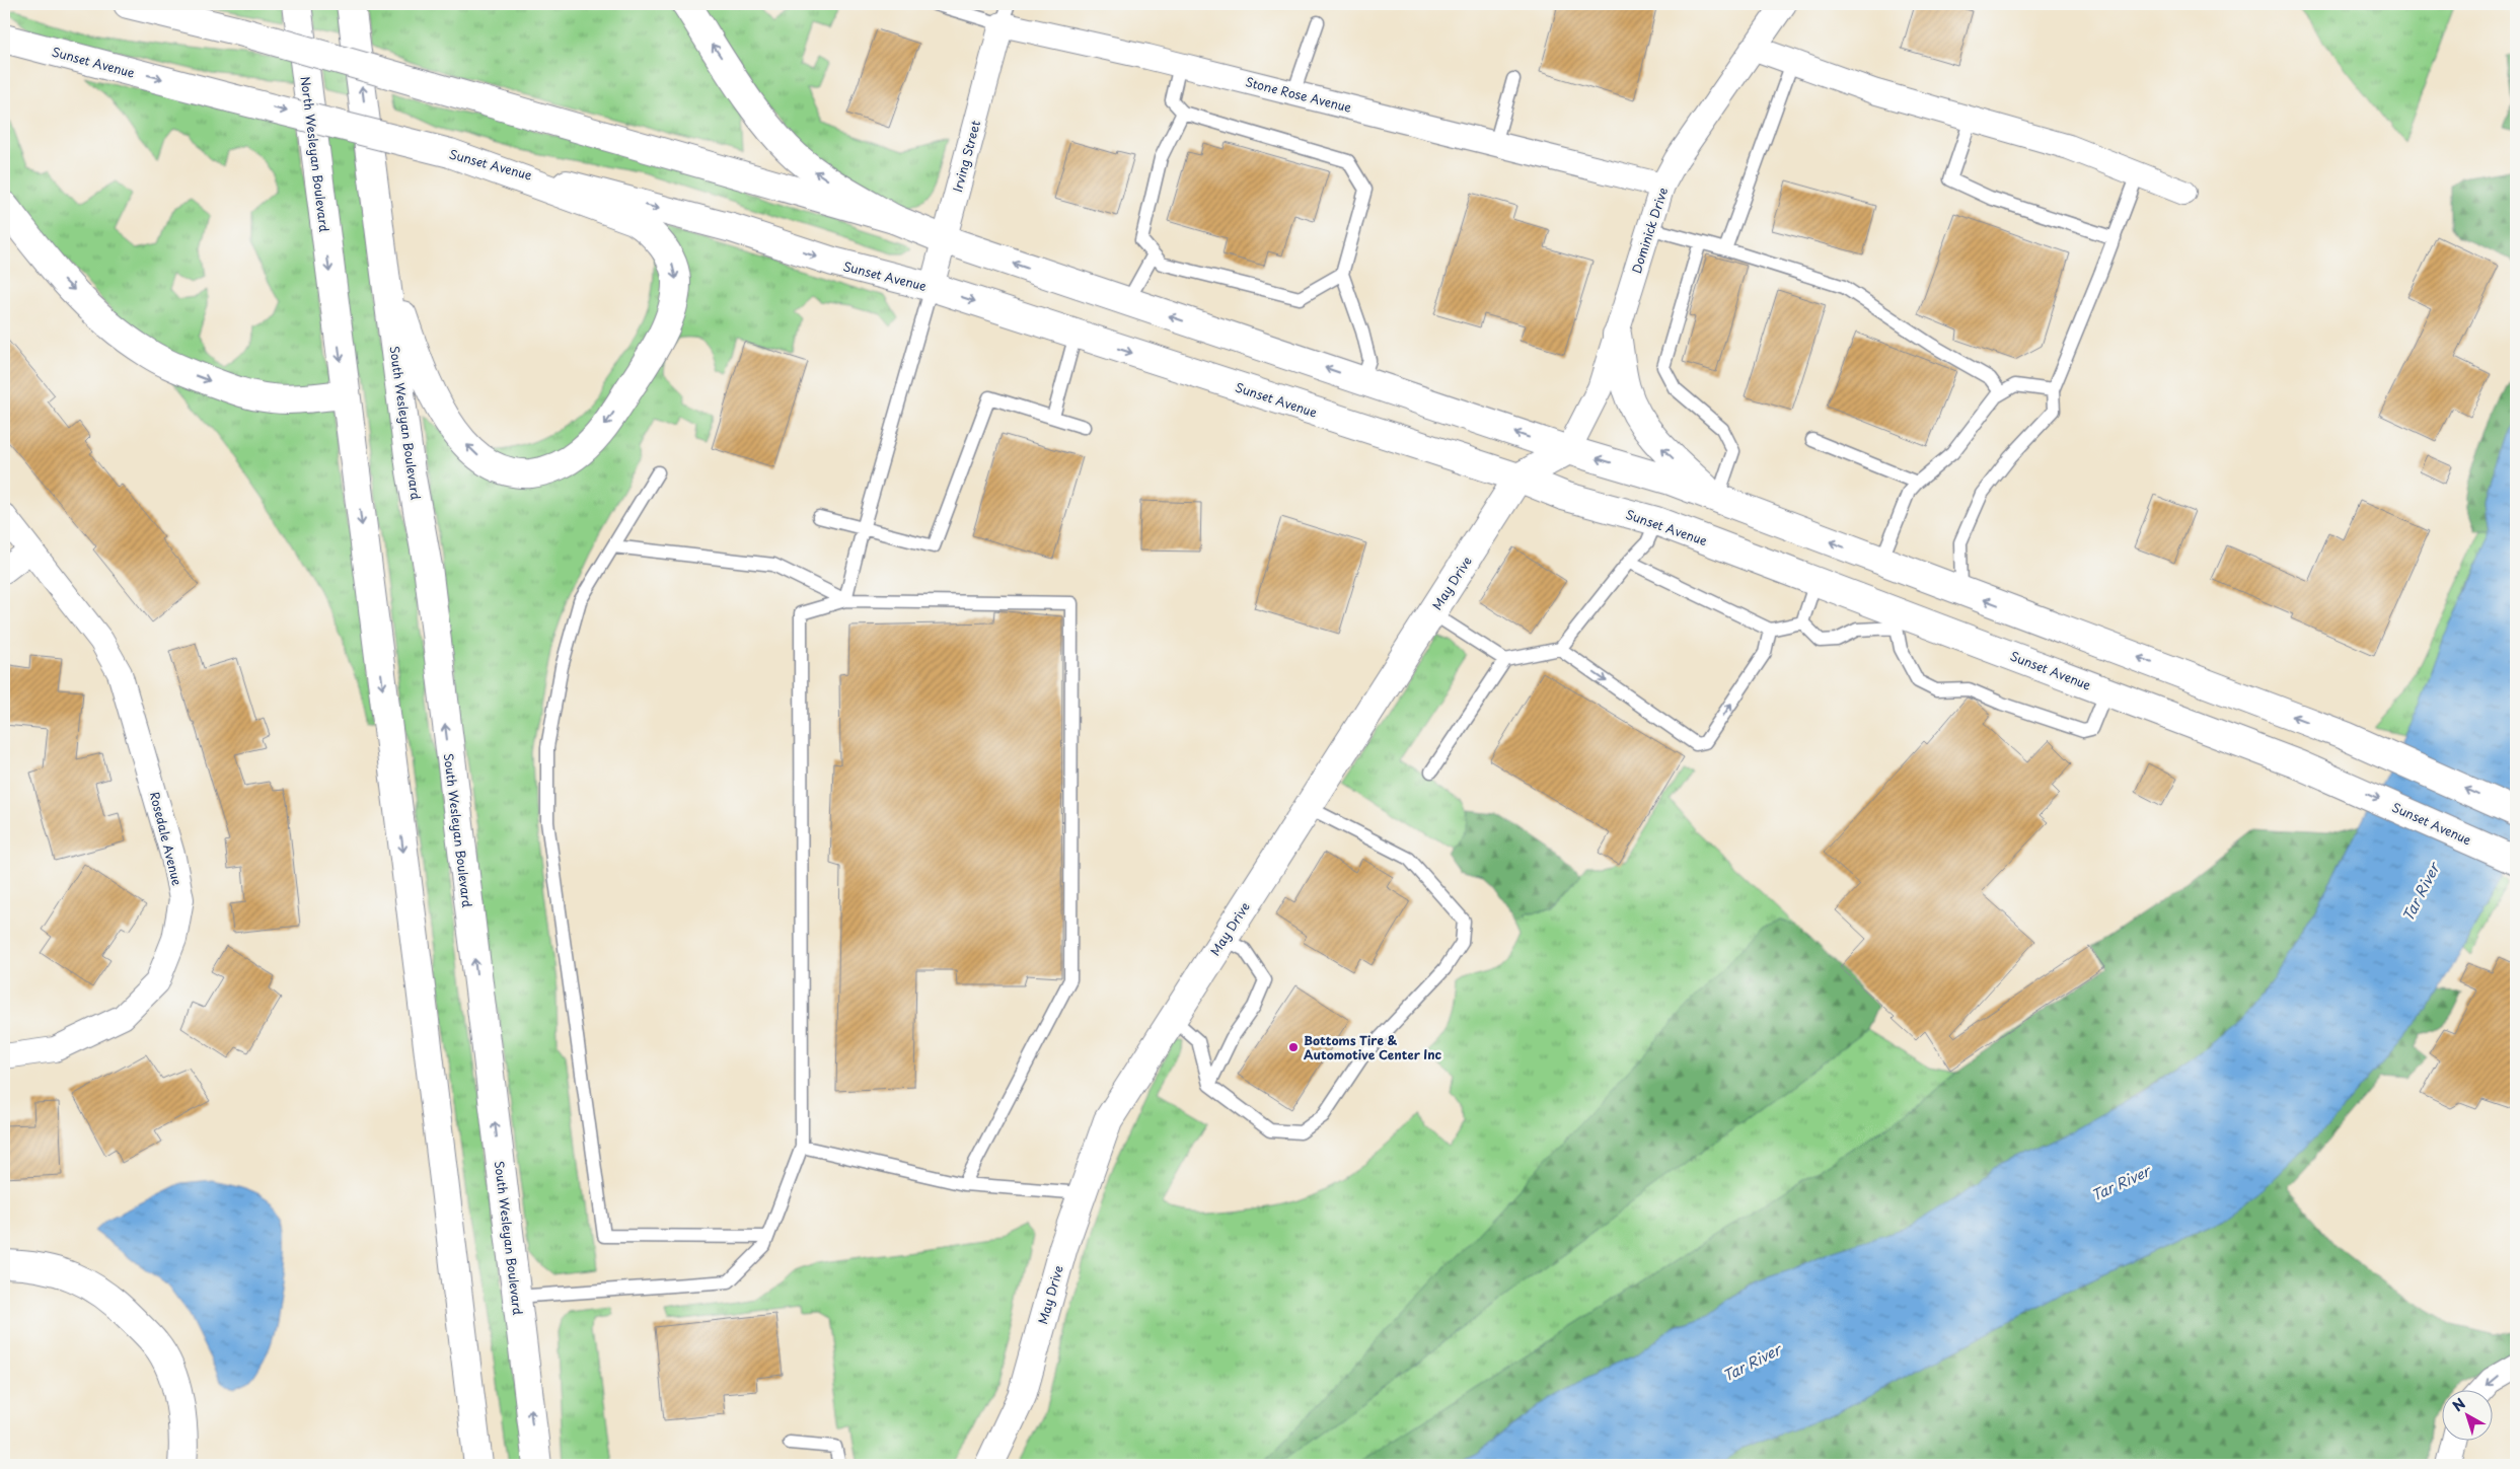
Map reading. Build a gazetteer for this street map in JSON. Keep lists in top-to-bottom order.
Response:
{
  "streets": {
    "main road": [
      "Sunset Avenue",
      "North Wesleyan Boulevard",
      "South Wesleyan Boulevard",
      "May Drive"
    ],
    "street": [
      "Stone Rose Avenue",
      "Irving Street",
      "Dominick Drive",
      "Rosedale Avenue"
    ]
  },
  "crossings": [
    ["Sunset Avenue", "Irving Street"],
    ["Sunset Avenue", "May Drive"],
    ["Stone Rose Avenue", "Irving Street"],
    ["Stone Rose Avenue", "Dominick Drive"],
    ["Dominick Drive", "May Drive"]
  ],
  "water": ["Tar River"],
  "places": ["Bottoms Tire & Automotive Center Inc"],
  "north": "top left"
}
